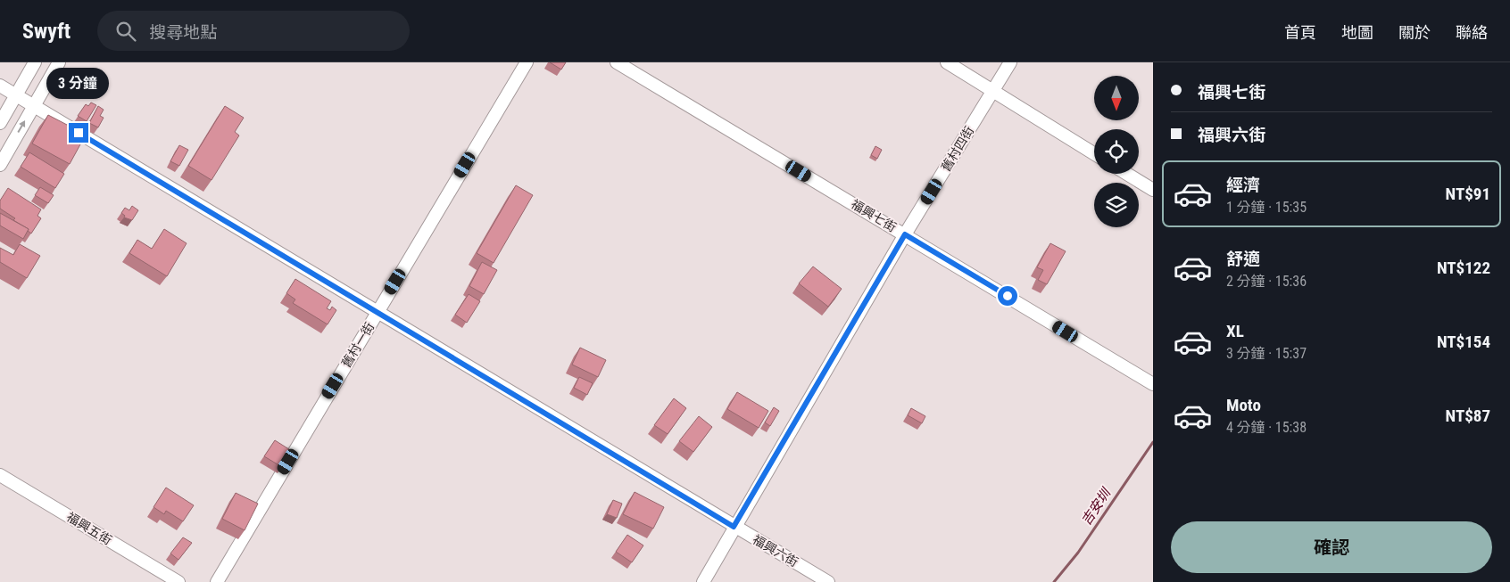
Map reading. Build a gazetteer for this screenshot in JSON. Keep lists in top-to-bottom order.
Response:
{
  "streets": {
    "street": [
      "舊村四街",
      "福興七街",
      "舊村一街",
      "福興五街",
      "福興六街"
    ]
  },
  "crossings": [
    ["舊村四街", "福興七街"],
    ["舊村四街", "福興六街"],
    ["舊村一街", "福興六街"]
  ],
  "water": ["吉安圳"],
  "north": "bottom",
  "page": {
    "header": "Swyft",
    "search": "搜尋地點",
    "nav": [
      "首頁",
      "地圖",
      "關於",
      "聯絡"
    ],
    "banner": ["福興七街", "福興六街"],
    "bubble": "3 分鐘",
    "list": [
      {
        "name": "經濟",
        "note": "1 分鐘 · 15:35",
        "value": "NT$91"
      },
      {
        "name": "舒適",
        "note": "2 分鐘 · 15:36",
        "value": "NT$122"
      },
      {
        "name": "XL",
        "note": "3 分鐘 · 15:37",
        "value": "NT$154"
      },
      {
        "name": "Moto",
        "note": "4 分鐘 · 15:38",
        "value": "NT$87"
      }
    ],
    "buttons": "確認"
  }
}
